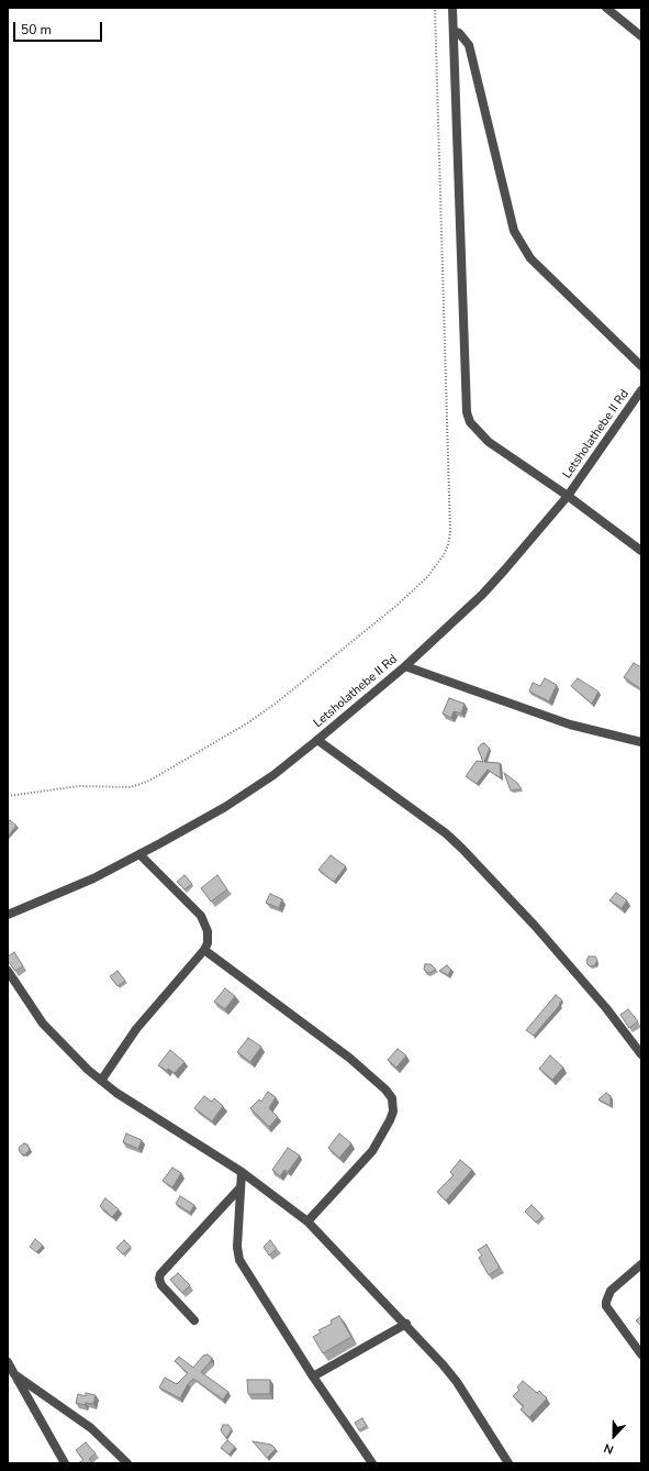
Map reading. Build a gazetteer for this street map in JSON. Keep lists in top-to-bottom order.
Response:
{
  "streets": {
    "street": ["Letsholathebe II Rd"]
  },
  "scale_bar": "50 m",
  "north": "bottom"
}
